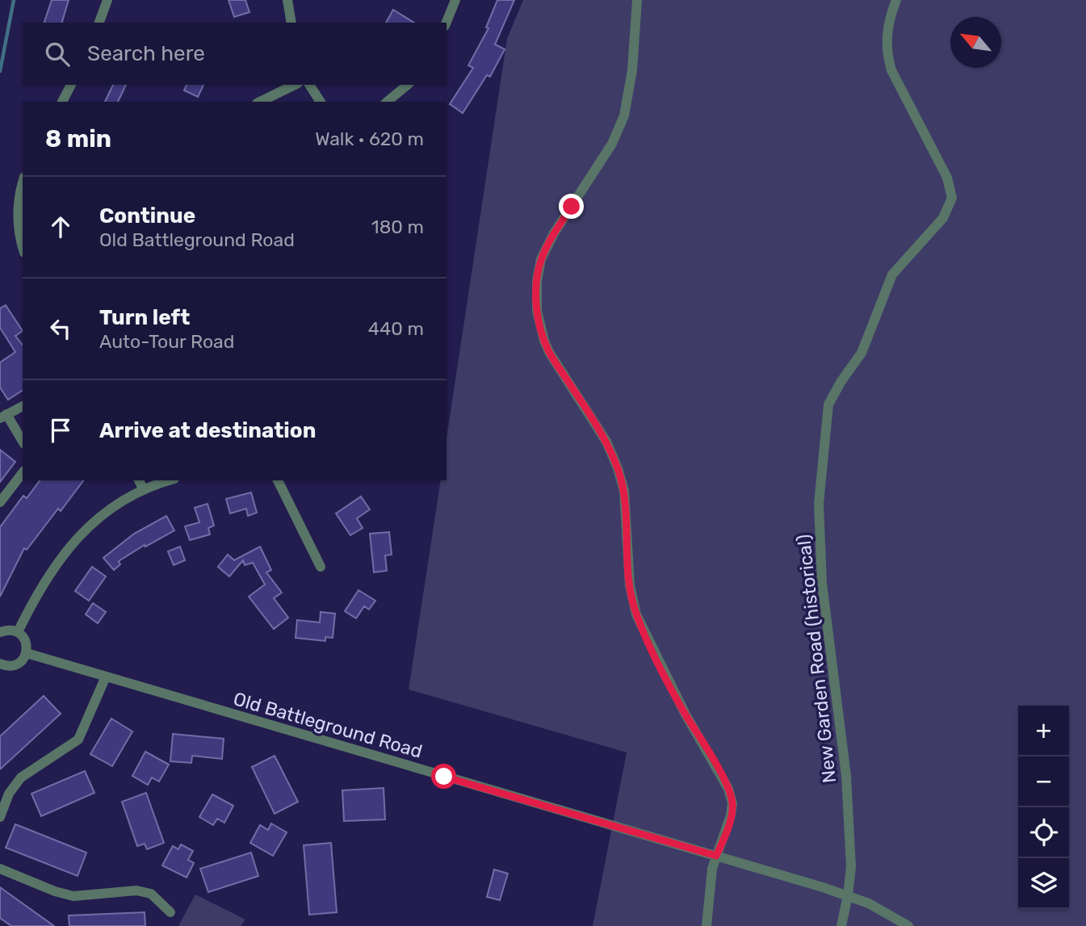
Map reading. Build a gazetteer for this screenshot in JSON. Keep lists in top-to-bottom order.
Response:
{
  "streets": {
    "street": ["New Garden Road (historical)", "Old Battleground Road"]
  },
  "crossings": [
    ["New Garden Road (historical)", "Old Battleground Road"]
  ],
  "north": "top left",
  "page": {
    "search": "Search here",
    "heading": ["8 min", "Walk · 620 m"],
    "list": [
      ["Continue", "Old Battleground Road", "180 m"],
      ["Turn left", "Auto-Tour Road", "440 m"],
      "Arrive at destination"
    ],
    "map_buttons": ["+", "−"]
  }
}
